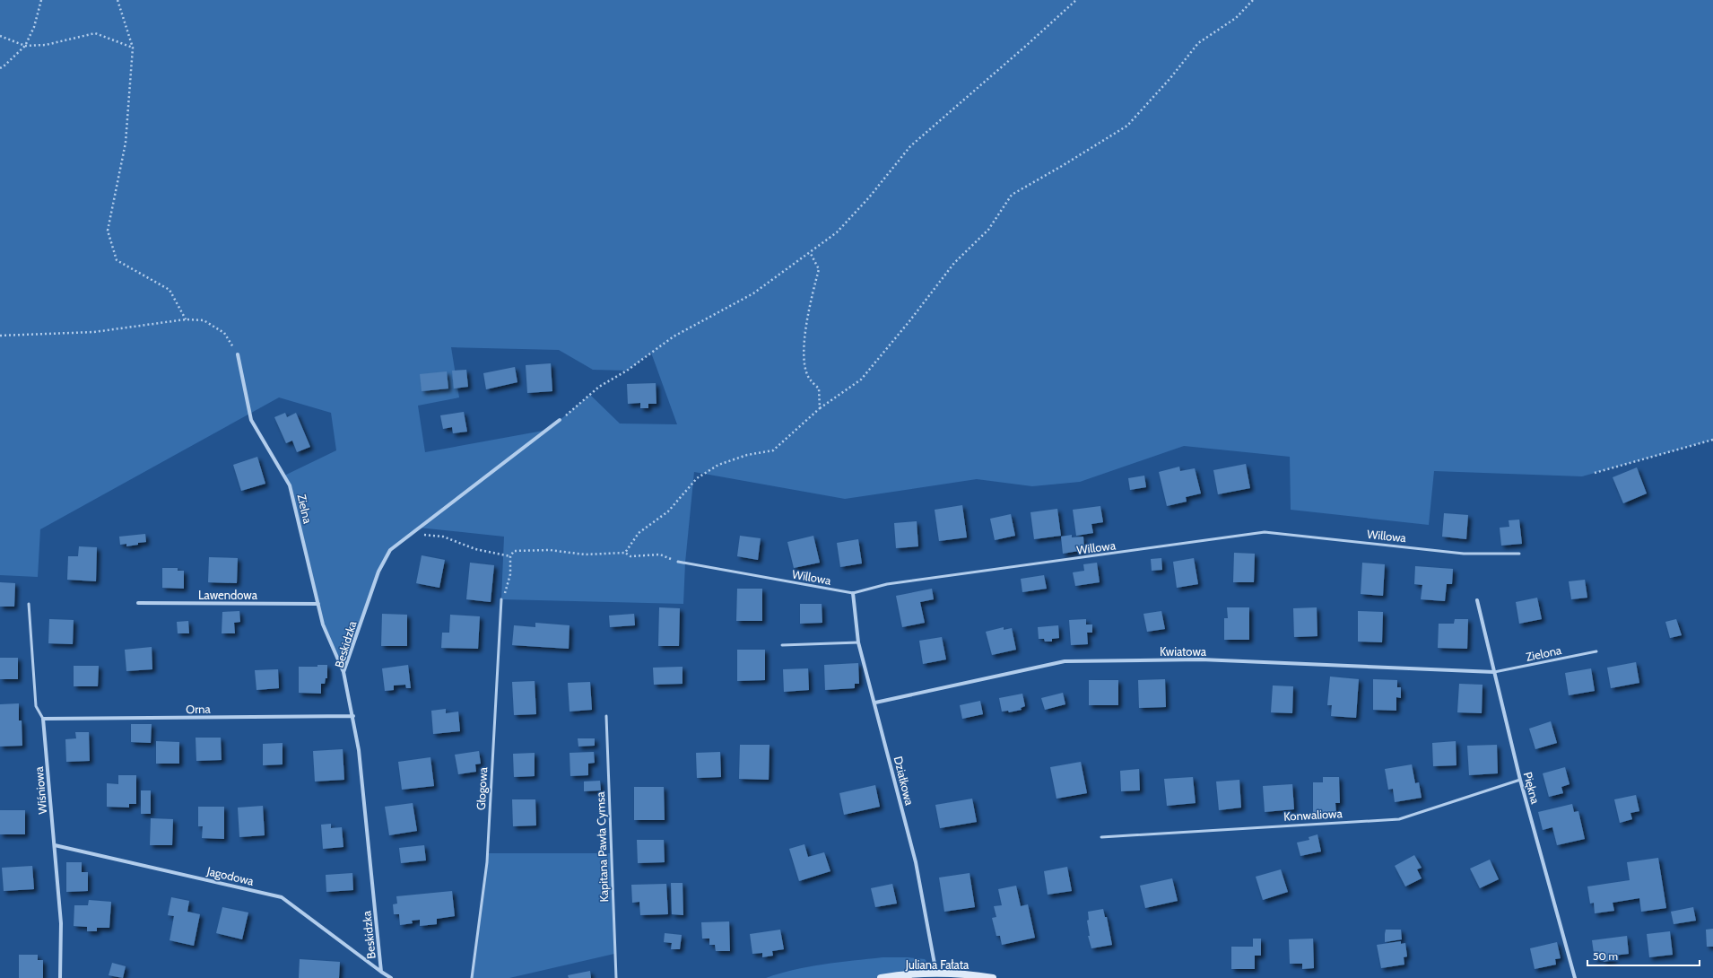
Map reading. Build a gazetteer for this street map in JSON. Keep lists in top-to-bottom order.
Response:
{
  "streets": {
    "street": [
      "Zielna",
      "Lawendowa",
      "Beskidzka",
      "Kwiatowa",
      "Orna",
      "Działkowa",
      "Piękna",
      "Wiśniowa",
      "Jagodowa",
      "Juliana Fałata"
    ],
    "lane": [
      "Willowa",
      "Zielona",
      "Głogowa",
      "Konwaliowa",
      "Kapitana Pawła Cymsa"
    ]
  },
  "crossings": [
    ["Zielna", "Lawendowa"],
    ["Zielna", "Beskidzka"],
    ["Willowa", "Działkowa"],
    ["Beskidzka", "Orna"],
    ["Beskidzka", "Jagodowa"],
    ["Kwiatowa", "Zielona"],
    ["Kwiatowa", "Działkowa"],
    ["Kwiatowa", "Piękna"],
    ["Zielona", "Piękna"],
    ["Orna", "Wiśniowa"],
    ["Działkowa", "Juliana Fałata"],
    ["Piękna", "Konwaliowa"],
    ["Wiśniowa", "Jagodowa"]
  ],
  "scale_bar": "50 m"
}
